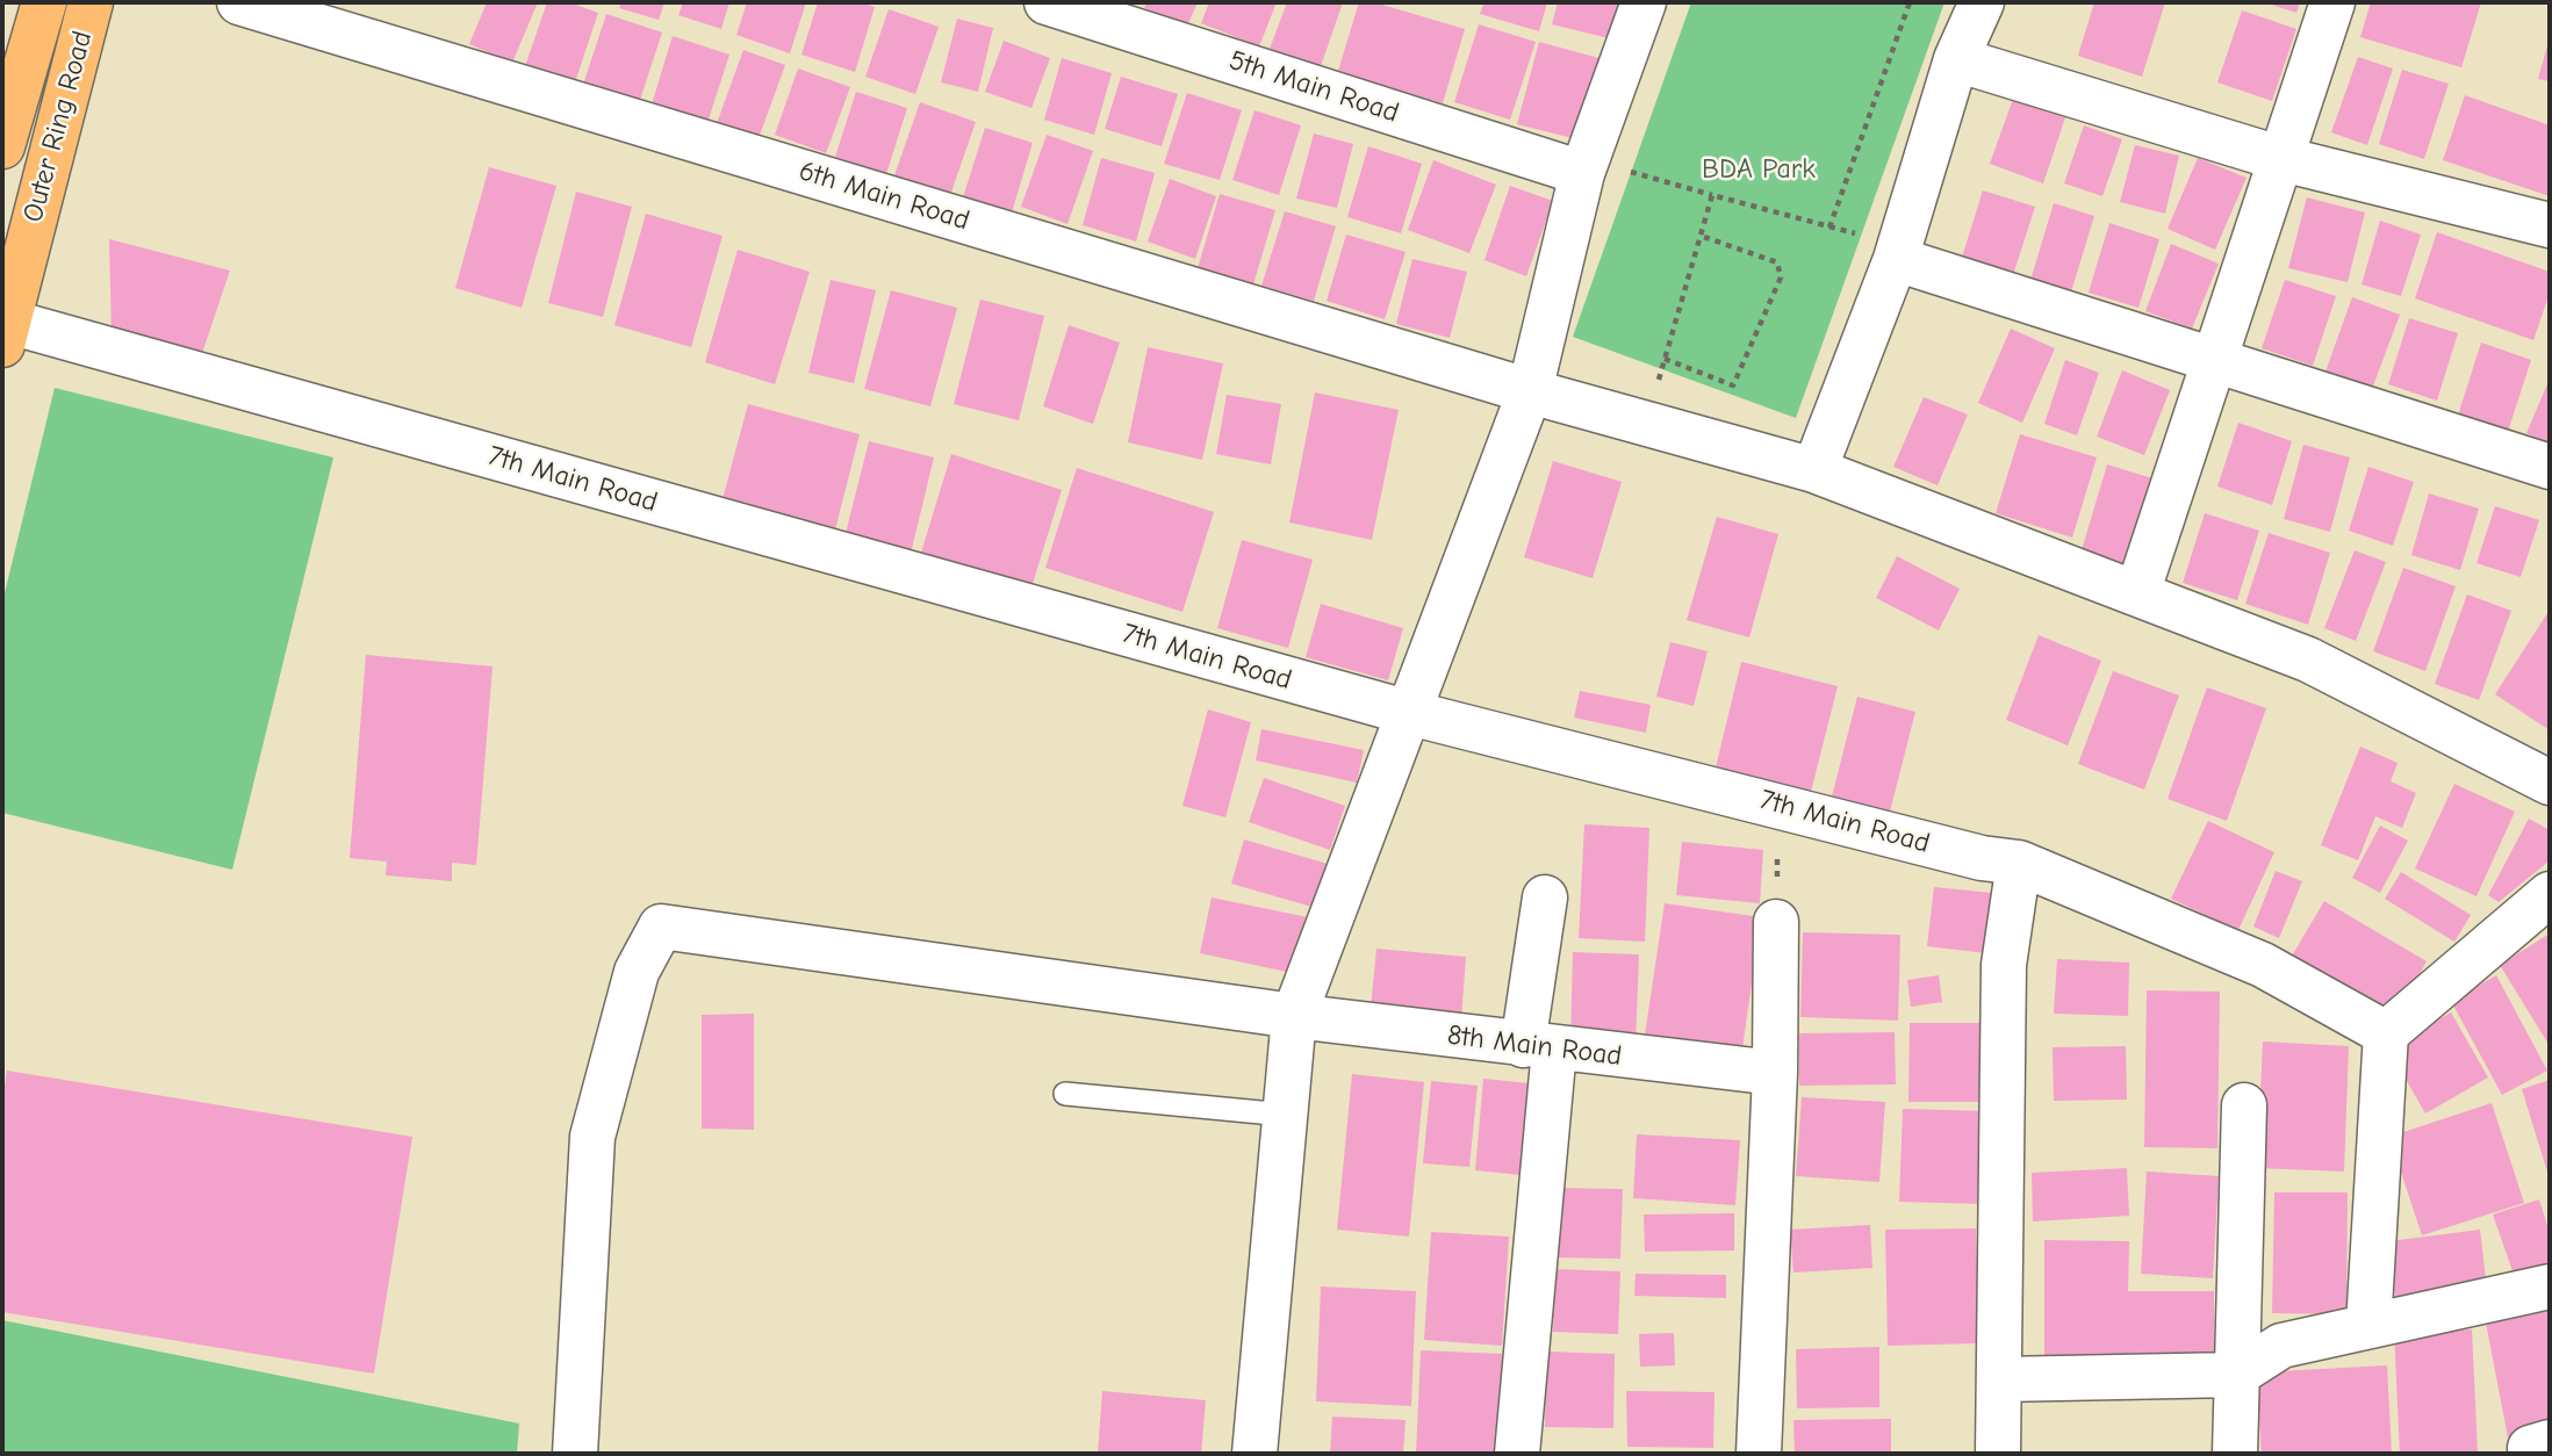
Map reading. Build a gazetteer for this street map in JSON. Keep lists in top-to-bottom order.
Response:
{
  "streets": {
    "highway": ["Outer Ring Road"],
    "street": [
      "5th Main Road",
      "6th Main Road",
      "7th Main Road",
      "8th Main Road"
    ]
  },
  "crossings": [
    ["Outer Ring Road", "7th Main Road"]
  ],
  "parks": ["BDA Park"]
}
